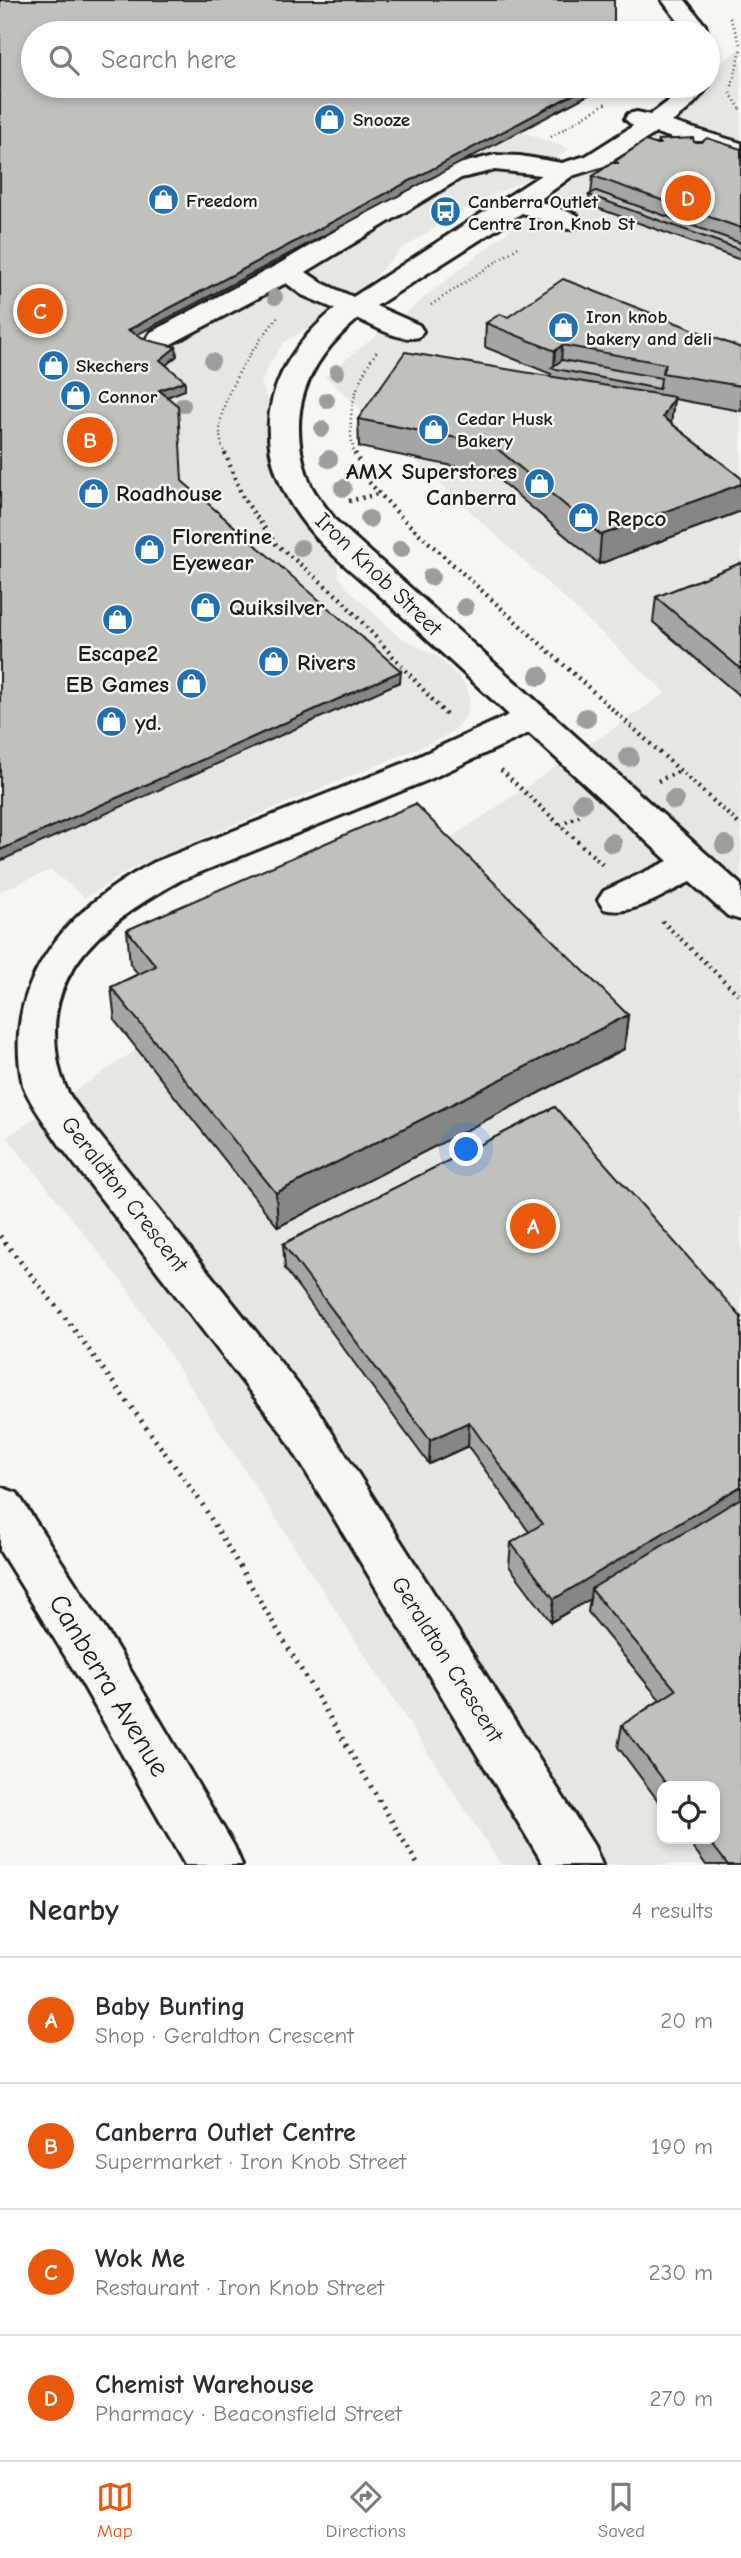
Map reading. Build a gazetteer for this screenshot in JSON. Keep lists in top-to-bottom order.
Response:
{
  "streets": {
    "main road": ["Iron Knob Street", "Geraldton Crescent", "Canberra Avenue"]
  },
  "crossings": [
    ["Iron Knob Street", "Geraldton Crescent"]
  ],
  "places": {
    "shop": [
      "Snooze",
      "Freedom",
      "Iron knob bakery and deli",
      "Skechers",
      "Connor",
      "Cedar Husk Bakery",
      "AMX Superstores Canberra",
      "Roadhouse",
      "Repco",
      "Florentine Eyewear",
      "Quiksilver",
      "Escape2",
      "Rivers",
      "EB Games",
      "yd."
    ],
    "bus stop": ["Canberra Outlet Centre Iron Knob St"]
  },
  "page": {
    "search": "Search here",
    "pins": [
      "D",
      "C",
      "B",
      "A"
    ],
    "heading": ["Nearby", "4 results"],
    "list": [
      {
        "mark": "A",
        "name": "Baby Bunting",
        "note": "Shop · Geraldton Crescent",
        "value": "20 m"
      },
      {
        "mark": "B",
        "name": "Canberra Outlet Centre",
        "note": "Supermarket · Iron Knob Street",
        "value": "190 m"
      },
      {
        "mark": "C",
        "name": "Wok Me",
        "note": "Restaurant · Iron Knob Street",
        "value": "230 m"
      },
      {
        "mark": "D",
        "name": "Chemist Warehouse",
        "note": "Pharmacy · Beaconsfield Street",
        "value": "270 m"
      }
    ],
    "nav": ["Map", "Directions", "Saved"]
  }
}
